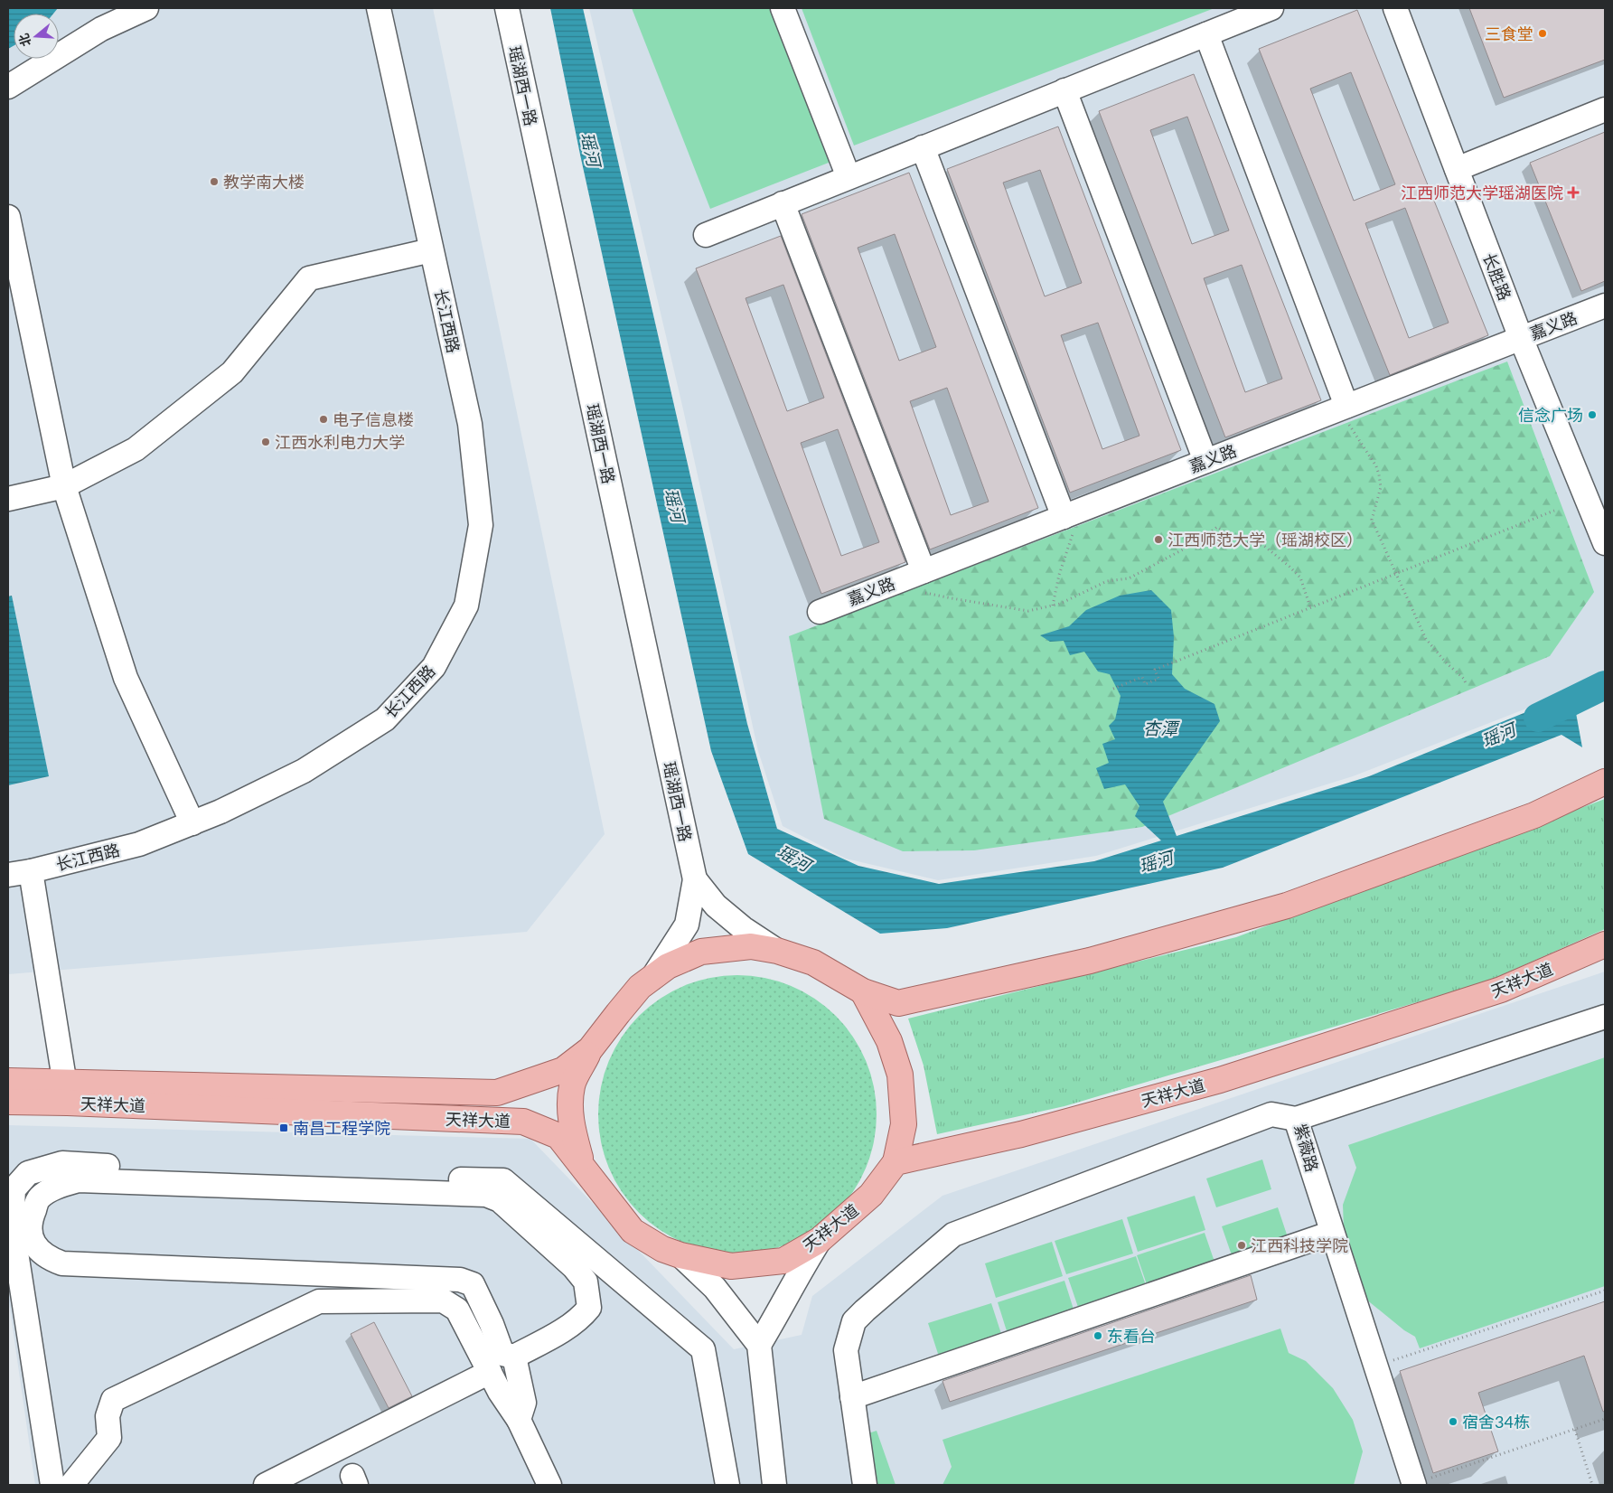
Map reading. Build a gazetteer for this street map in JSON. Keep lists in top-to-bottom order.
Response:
{
  "streets": {
    "main road": ["天祥大道"],
    "street": [
      "瑶湖西一路",
      "长胜路",
      "长江西路",
      "嘉义路",
      "紫薇路"
    ]
  },
  "crossings": [
    ["长胜路", "嘉义路"],
    ["长江西路", "天祥大道"]
  ],
  "water": ["瑶河", "杏潭"],
  "places": {
    "other": [
      "三食堂",
      "教学南大楼",
      "信念广场",
      "电子信息楼",
      "江西水利电力大学",
      "江西师范大学（瑶湖校区）",
      "江西科技学院",
      "东看台",
      "宿舍34栋"
    ],
    "health": ["江西师范大学瑶湖医院"],
    "transit": ["南昌工程学院"]
  },
  "north": "left"
}
